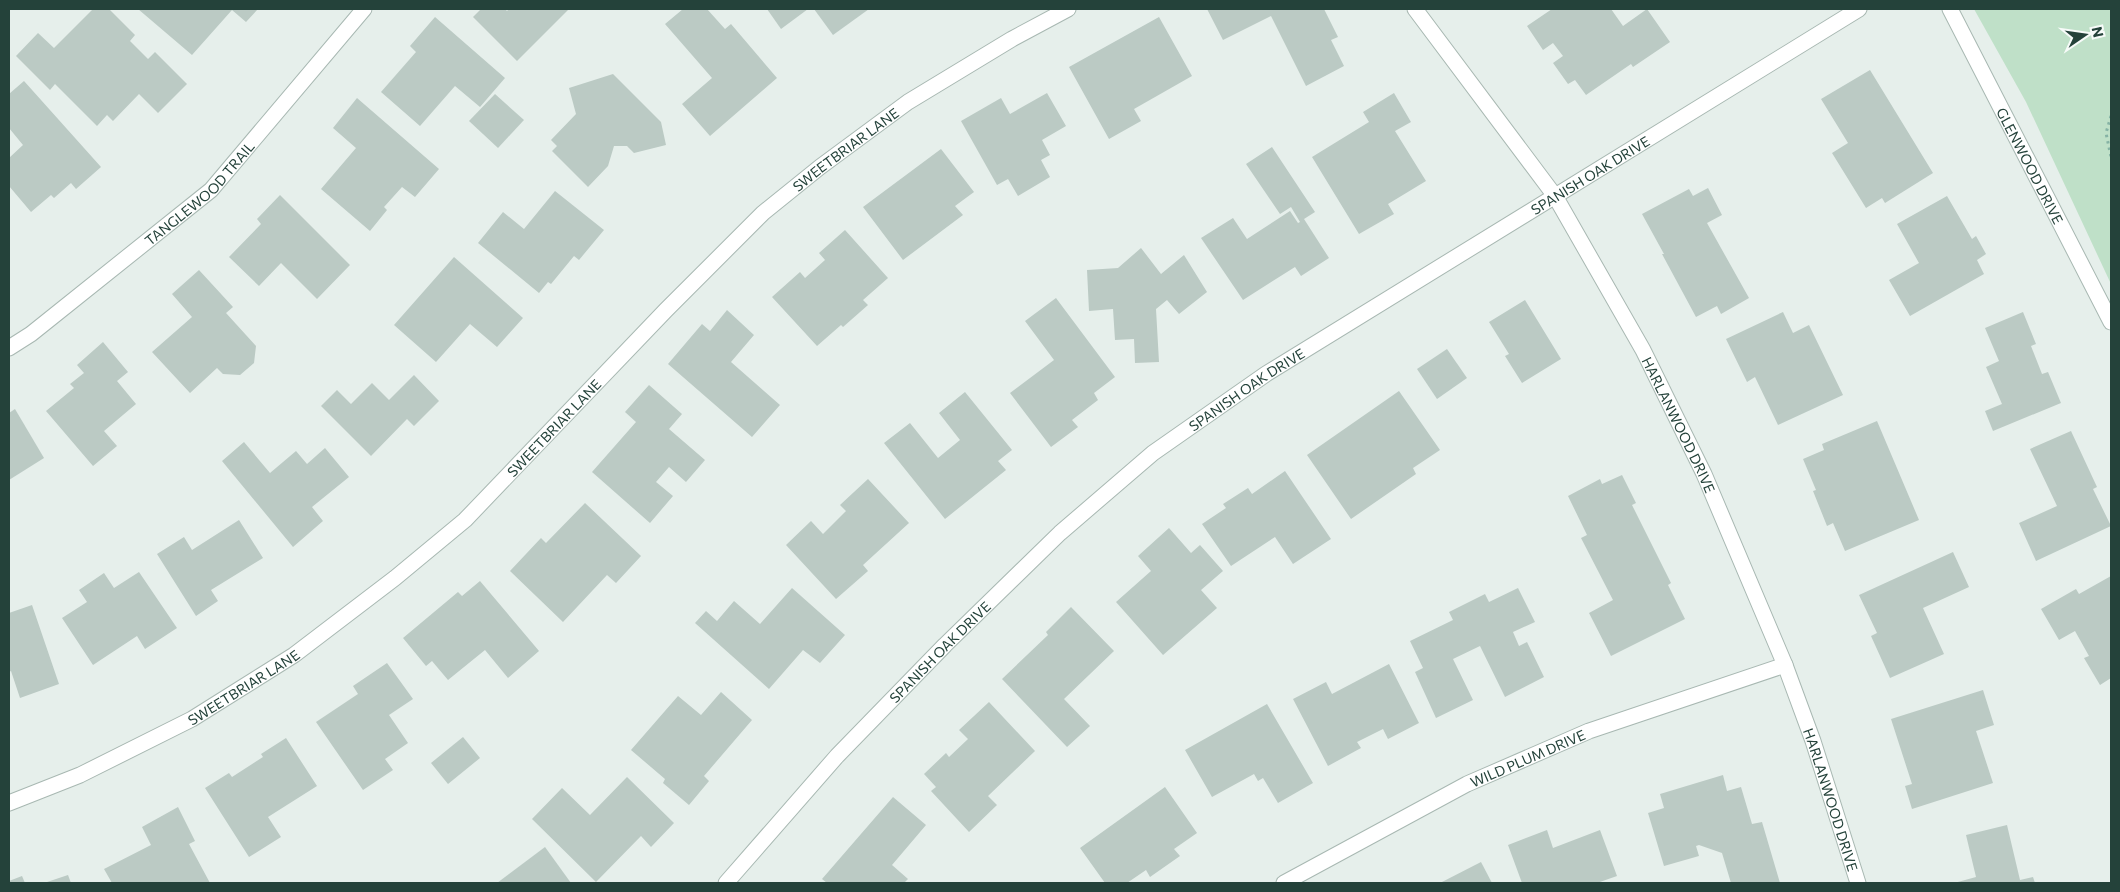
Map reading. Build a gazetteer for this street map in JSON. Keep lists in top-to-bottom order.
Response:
{
  "streets": {
    "street": [
      "SWEETBRIAR LANE",
      "GLENWOOD DRIVE",
      "SPANISH OAK DRIVE",
      "TANGLEWOOD TRAIL",
      "HARLANWOOD DRIVE",
      "WILD PLUM DRIVE"
    ]
  },
  "crossings": [
    ["SPANISH OAK DRIVE", "HARLANWOOD DRIVE"],
    ["HARLANWOOD DRIVE", "WILD PLUM DRIVE"]
  ],
  "north": "right"
}
